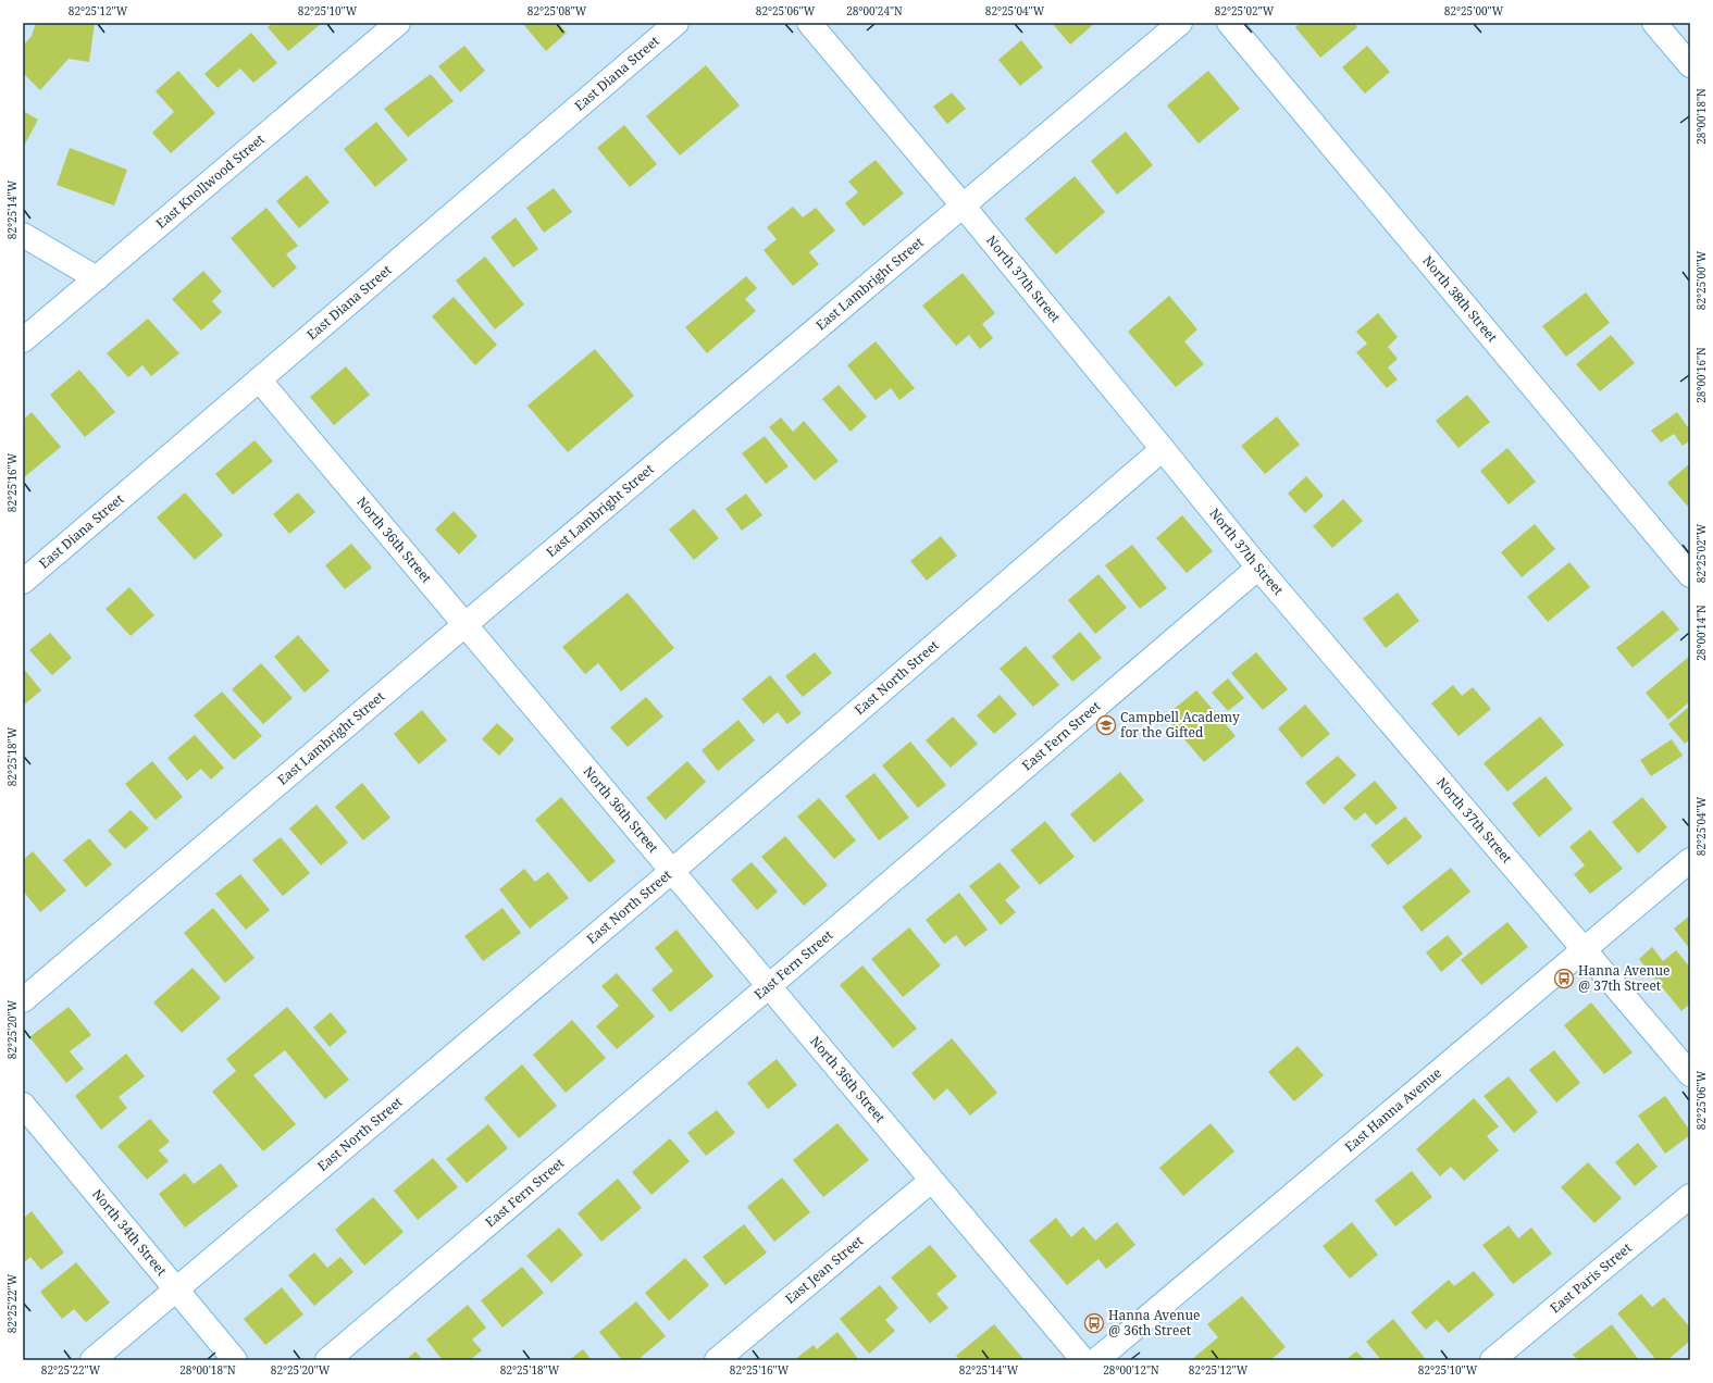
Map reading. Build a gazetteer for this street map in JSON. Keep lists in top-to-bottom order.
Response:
{
  "streets": {
    "street": [
      "East Diana Street",
      "East Knollwood Street",
      "North 37th Street",
      "East Lambright Street",
      "North 38th Street",
      "North 36th Street",
      "East North Street",
      "East Fern Street",
      "East Hanna Avenue",
      "North 34th Street",
      "East Jean Street",
      "East Paris Street"
    ]
  },
  "crossings": [
    ["East Diana Street", "North 36th Street"],
    ["North 37th Street", "East Lambright Street"],
    ["North 37th Street", "East North Street"],
    ["North 37th Street", "East Fern Street"],
    ["North 37th Street", "East Hanna Avenue"],
    ["East Lambright Street", "North 36th Street"],
    ["North 36th Street", "East North Street"],
    ["North 36th Street", "East Fern Street"],
    ["North 36th Street", "East Jean Street"],
    ["East North Street", "North 34th Street"]
  ],
  "places": {
    "school or university": ["Campbell Academy for the Gifted"],
    "bus stop": ["Hanna Avenue @ 37th Street", "Hanna Avenue @ 36th Street"]
  },
  "coordinates": [
    "82°25'12\"W",
    "82°25'10\"W",
    "82°25'08\"W",
    "82°25'06\"W",
    "28°00'24\"N",
    "82°25'04\"W",
    "82°25'02\"W",
    "82°25'00\"W",
    "28°00'18\"N",
    "82°25'14\"W",
    "28°00'16\"N",
    "82°25'16\"W",
    "28°00'14\"N",
    "82°25'18\"W",
    "82°25'20\"W",
    "82°25'22\"W",
    "28°00'12\"N"
  ]
}
